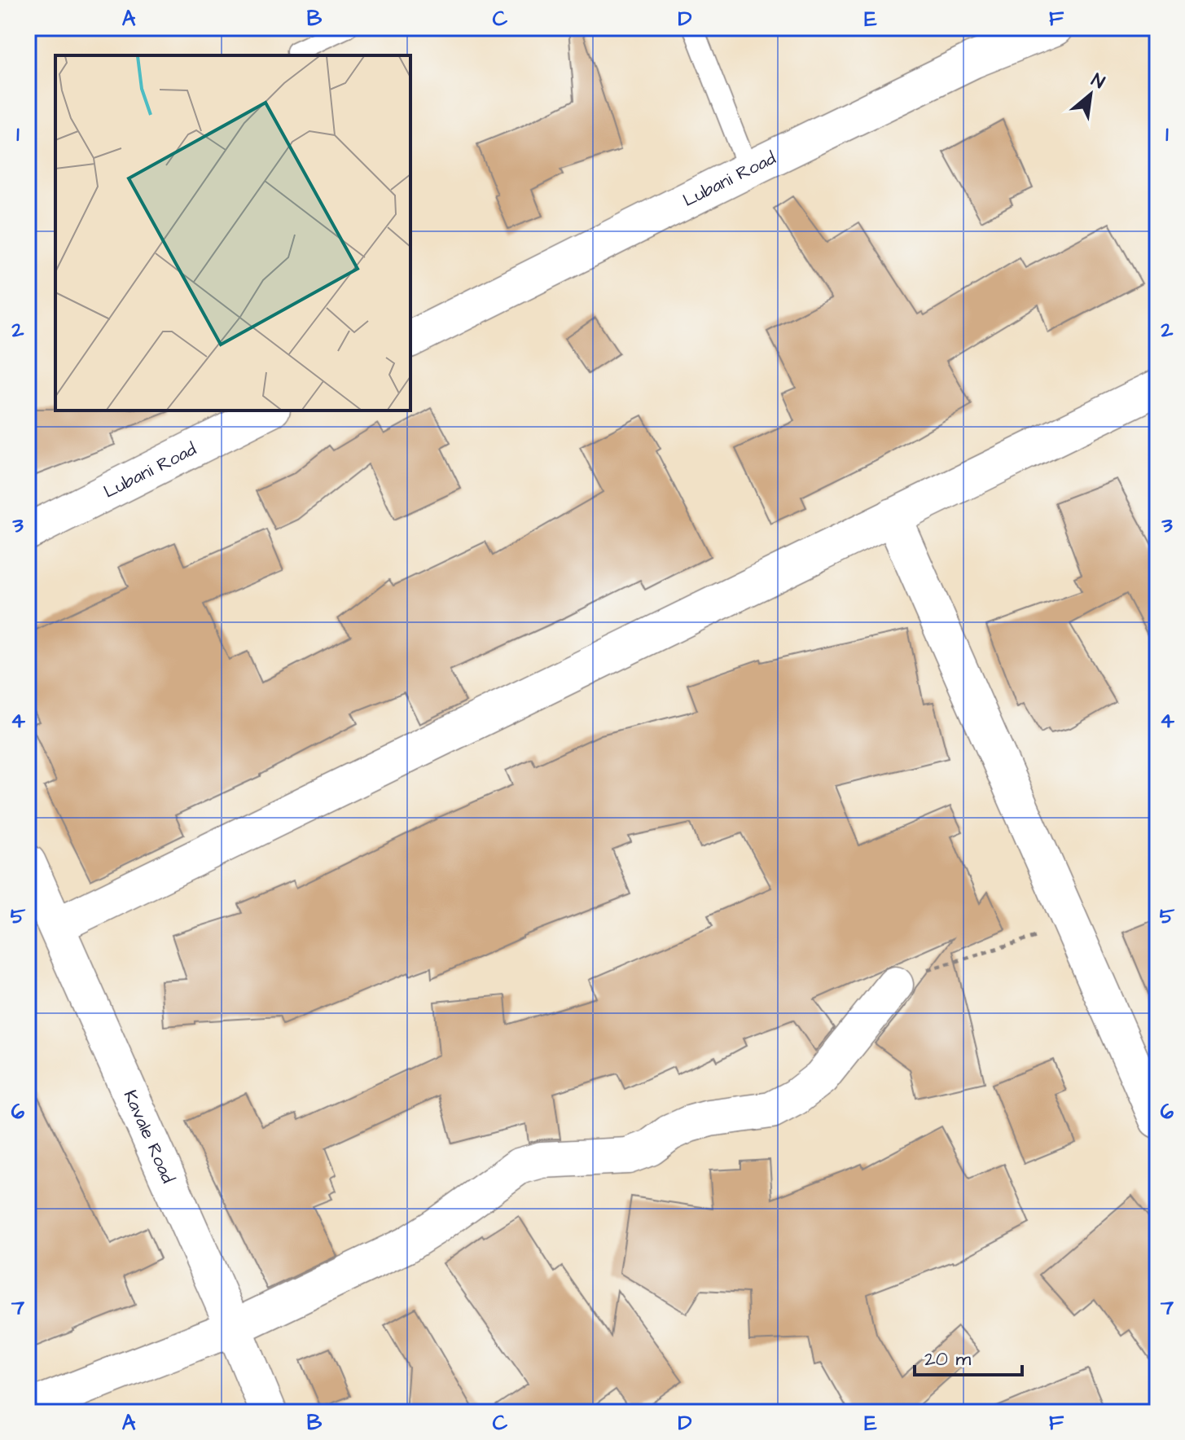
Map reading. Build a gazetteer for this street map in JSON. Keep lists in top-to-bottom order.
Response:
{
  "streets": {
    "street": ["Lubani Road", "Kavale Road"]
  },
  "scale_bar": "20 m",
  "north": "top right",
  "grid": {
    "columns": [
      "A",
      "B",
      "C",
      "D",
      "E",
      "F"
    ],
    "rows": [
      "1",
      "2",
      "3",
      "4",
      "5",
      "6",
      "7"
    ]
  }
}
